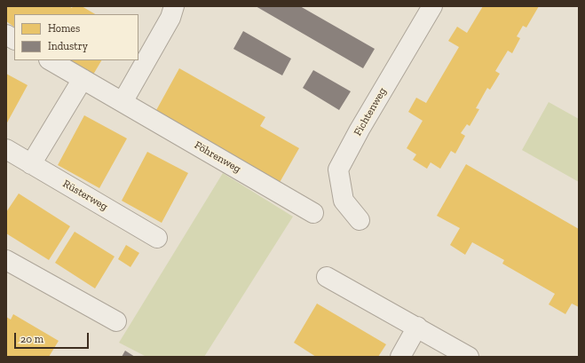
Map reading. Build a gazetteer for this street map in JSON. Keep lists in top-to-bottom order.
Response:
{
  "streets": {
    "street": ["Fichtenweg", "Föhrenweg", "Rüsterweg"]
  },
  "legend": ["Homes", "Industry"],
  "scale_bar": "20 m"
}
